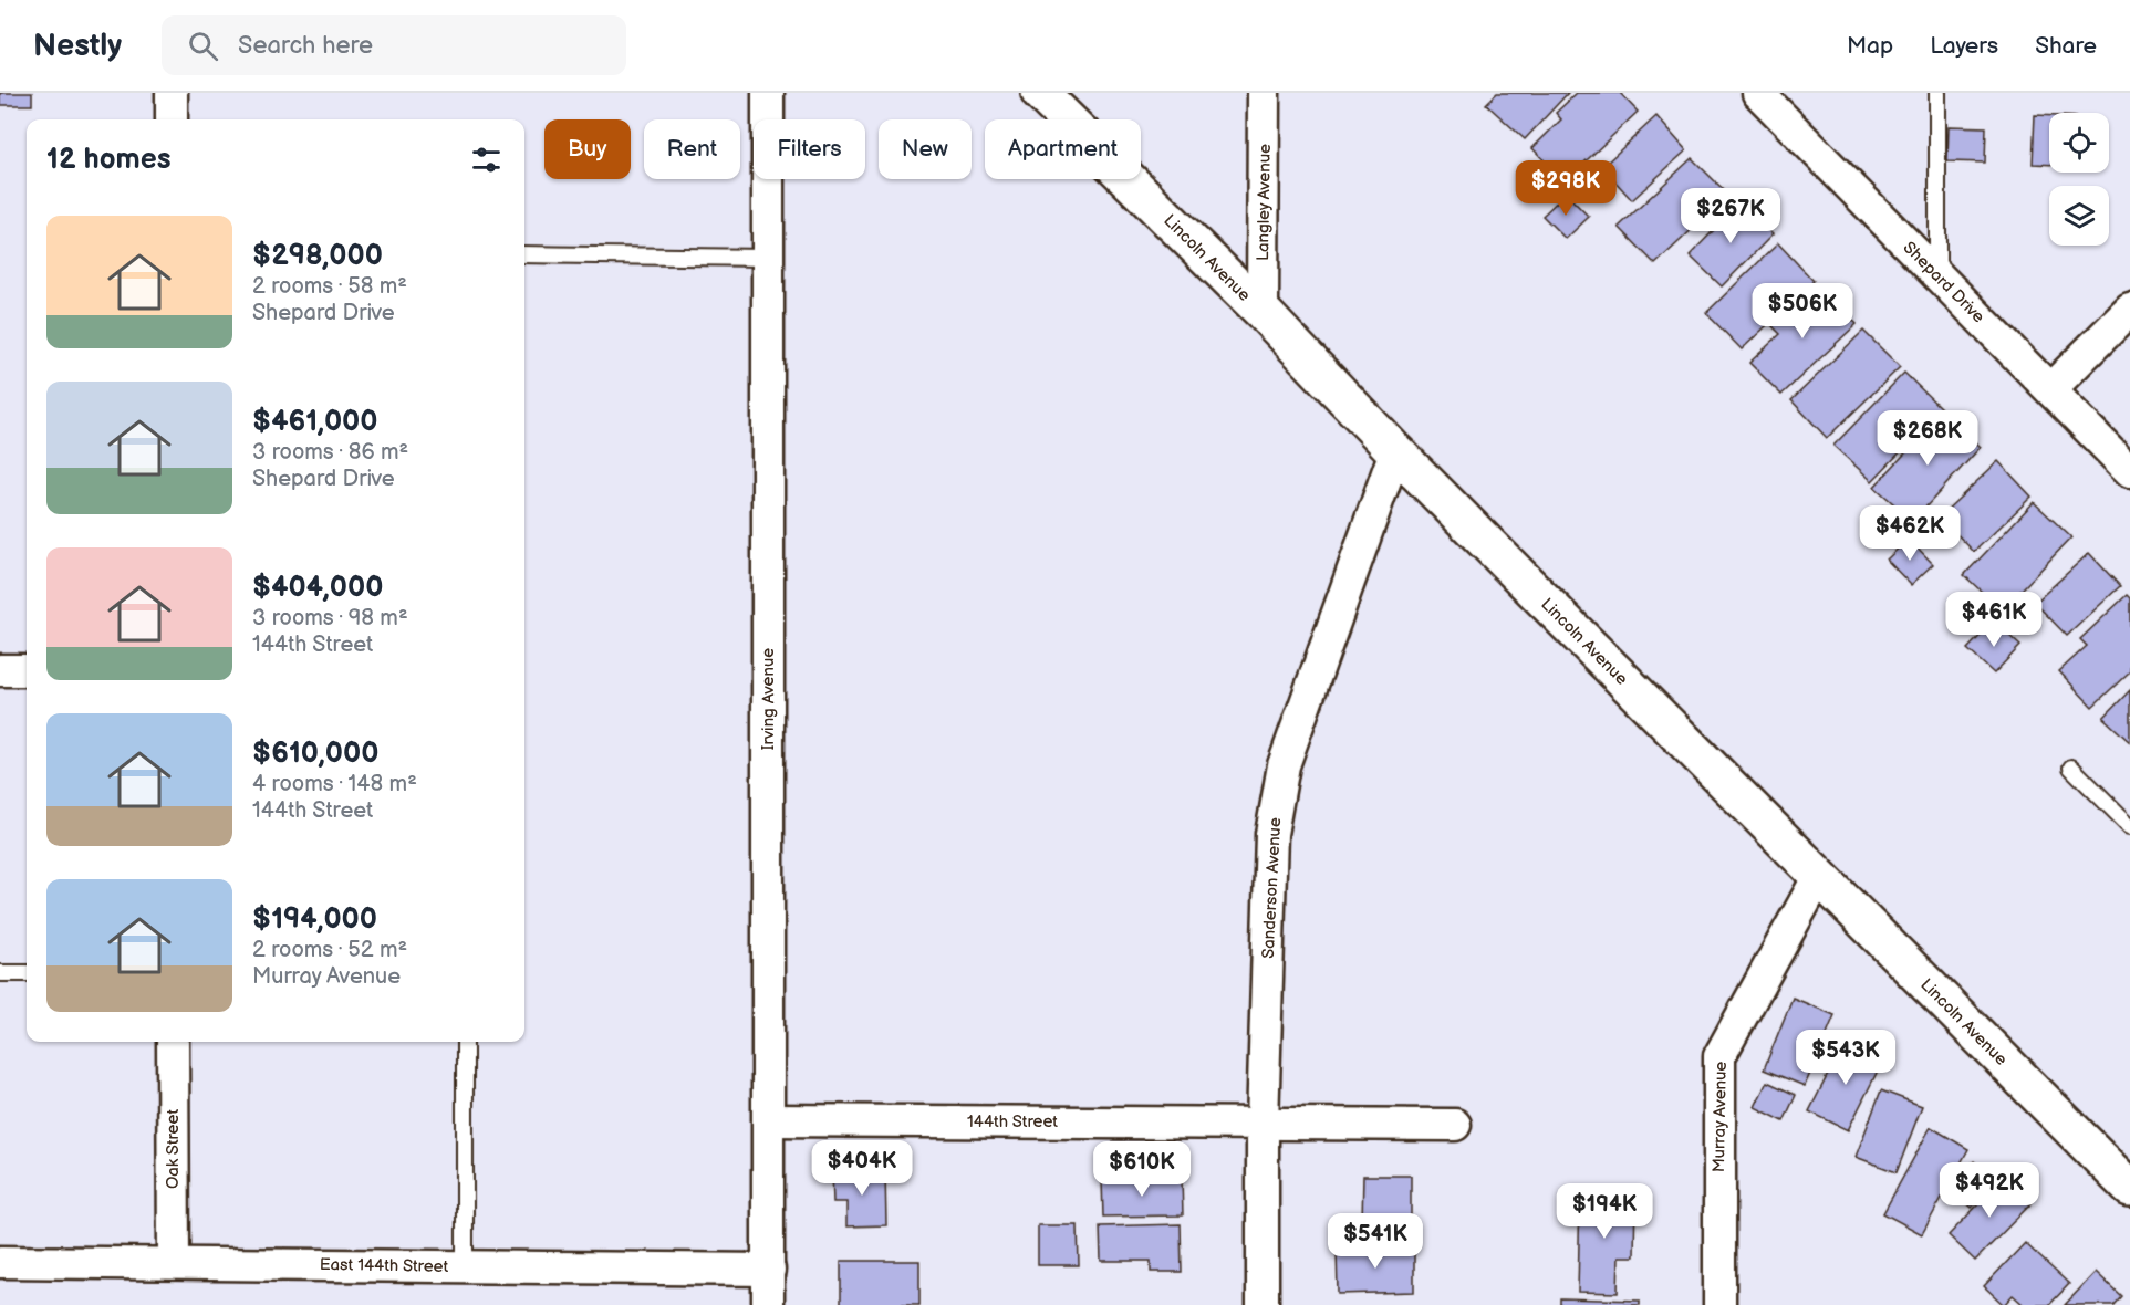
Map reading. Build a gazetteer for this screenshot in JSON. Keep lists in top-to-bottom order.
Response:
{
  "streets": {
    "street": [
      "Langley Avenue",
      "Lincoln Avenue",
      "Shepard Drive",
      "Irving Avenue",
      "Sanderson Avenue",
      "Murray Avenue",
      "144th Street",
      "Oak Street",
      "East 144th Street"
    ]
  },
  "crossings": [
    ["Langley Avenue", "Lincoln Avenue"],
    ["Lincoln Avenue", "Sanderson Avenue"],
    ["Lincoln Avenue", "Murray Avenue"],
    ["Irving Avenue", "144th Street"],
    ["Irving Avenue", "East 144th Street"],
    ["Sanderson Avenue", "144th Street"],
    ["Oak Street", "East 144th Street"]
  ],
  "page": {
    "header": "Nestly",
    "search": "Search here",
    "nav": ["Map", "Layers", "Share"],
    "chip": [
      "Buy",
      "Rent",
      "Filters",
      "New",
      "Apartment"
    ],
    "heading": "12 homes",
    "price": [
      "$298K",
      "$267K",
      "$506K",
      "$268K",
      "$462K",
      "$461K",
      "$543K",
      "$404K",
      "$610K",
      "$492K",
      "$194K",
      "$541K"
    ],
    "list": [
      {
        "name": "$298,000",
        "note": "2 rooms · 58 m² · Shepard Drive"
      },
      {
        "name": "$461,000",
        "note": "3 rooms · 86 m² · Shepard Drive"
      },
      {
        "name": "$404,000",
        "note": "3 rooms · 98 m² · 144th Street"
      },
      {
        "name": "$610,000",
        "note": "4 rooms · 148 m² · 144th Street"
      },
      {
        "name": "$194,000",
        "note": "2 rooms · 52 m² · Murray Avenue"
      }
    ]
  }
}
